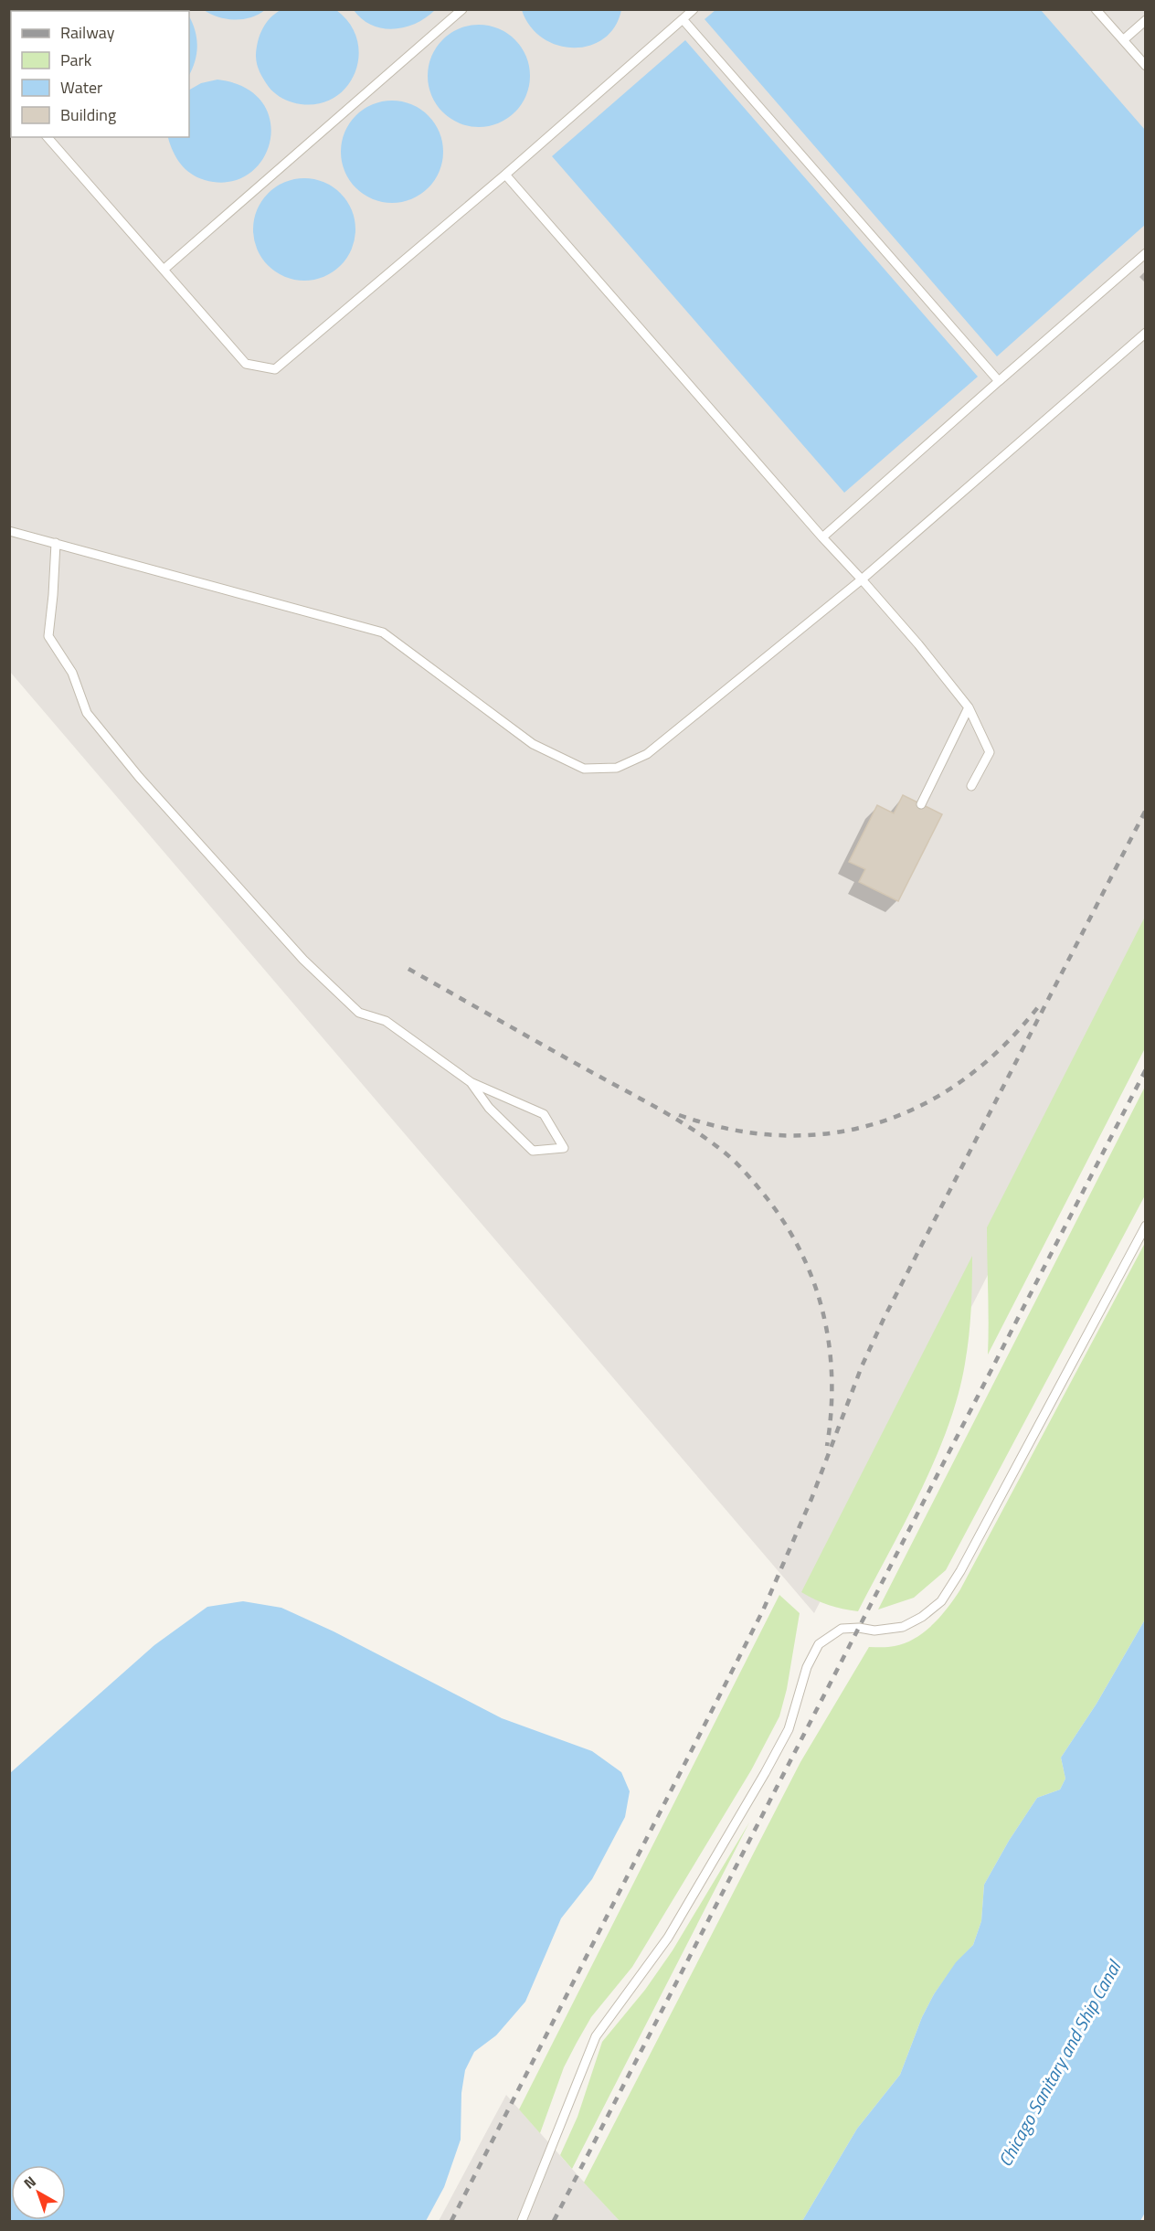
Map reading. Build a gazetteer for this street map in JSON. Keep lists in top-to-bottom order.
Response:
{
  "water": ["Chicago Sanitary and Ship Canal"],
  "legend": [
    "Railway",
    "Park",
    "Water",
    "Building"
  ],
  "north": "top left"
}
